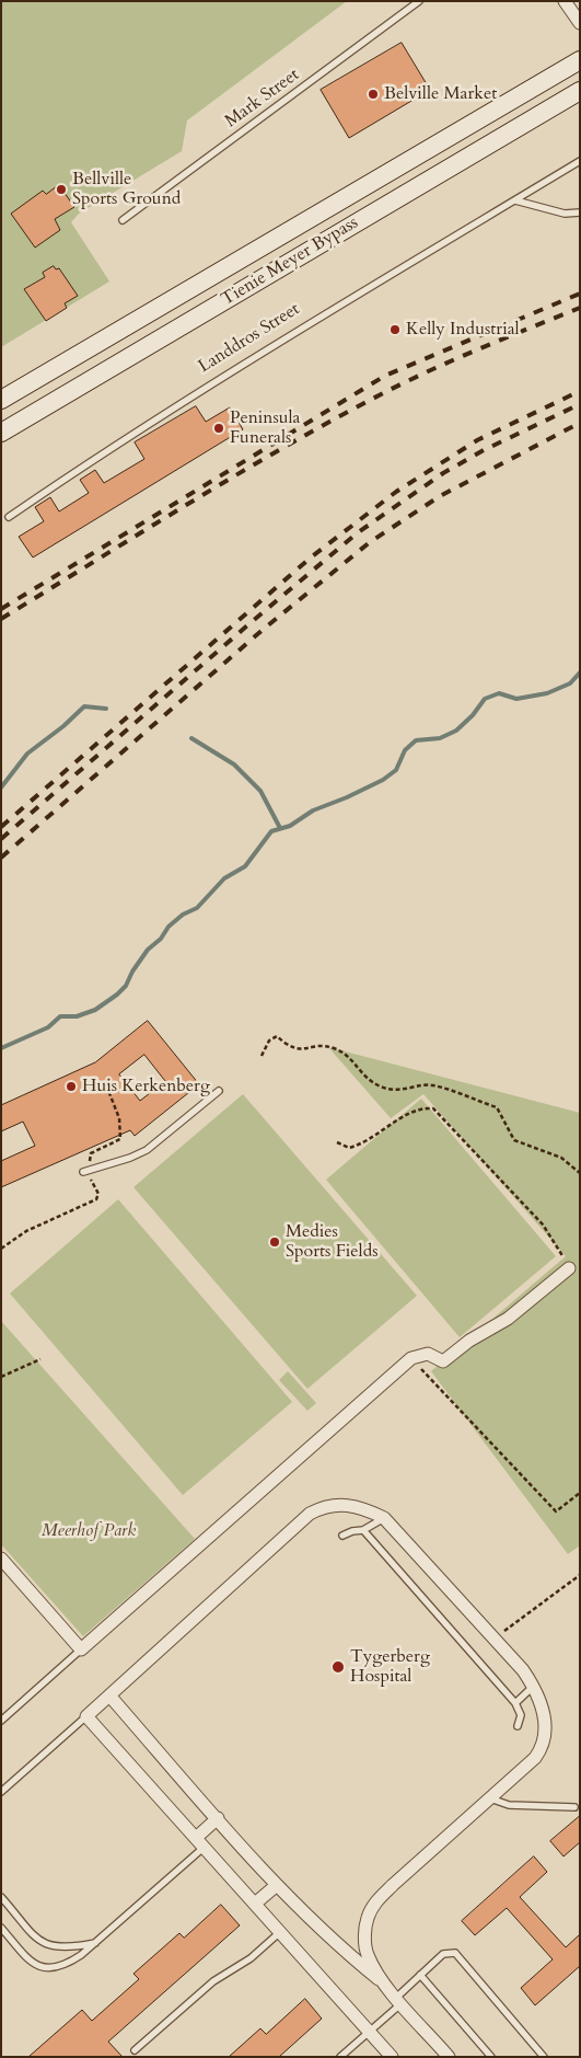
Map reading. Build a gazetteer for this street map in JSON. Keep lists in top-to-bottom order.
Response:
{
  "streets": {
    "main road": ["Tienie Meyer Bypass"],
    "lane": ["Mark Street", "Landdros Street"]
  },
  "parks": ["Meerhof Park"],
  "places": [
    "Belville Market",
    "Bellville Sports Ground",
    "Kelly Industrial",
    "Peninsula Funerals",
    "Huis Kerkenberg",
    "Medies Sports Fields",
    "Tygerberg Hospital"
  ]
}
